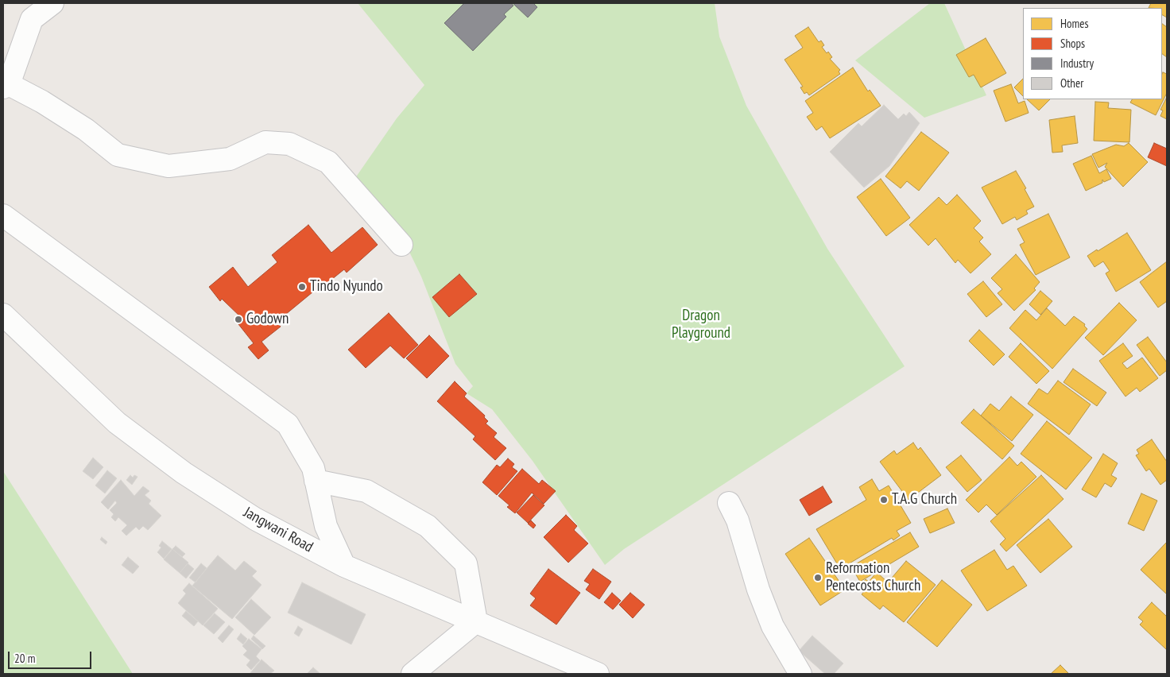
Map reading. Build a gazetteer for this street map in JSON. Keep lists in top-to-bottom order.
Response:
{
  "streets": {
    "street": ["Jangwani Road"]
  },
  "parks": ["Dragon Playground"],
  "places": [
    "Tindo Nyundo",
    "Godown",
    "T.A.G Church",
    "Reformation Pentecosts Church"
  ],
  "legend": [
    "Homes",
    "Shops",
    "Industry",
    "Other"
  ],
  "scale_bar": "20 m"
}
